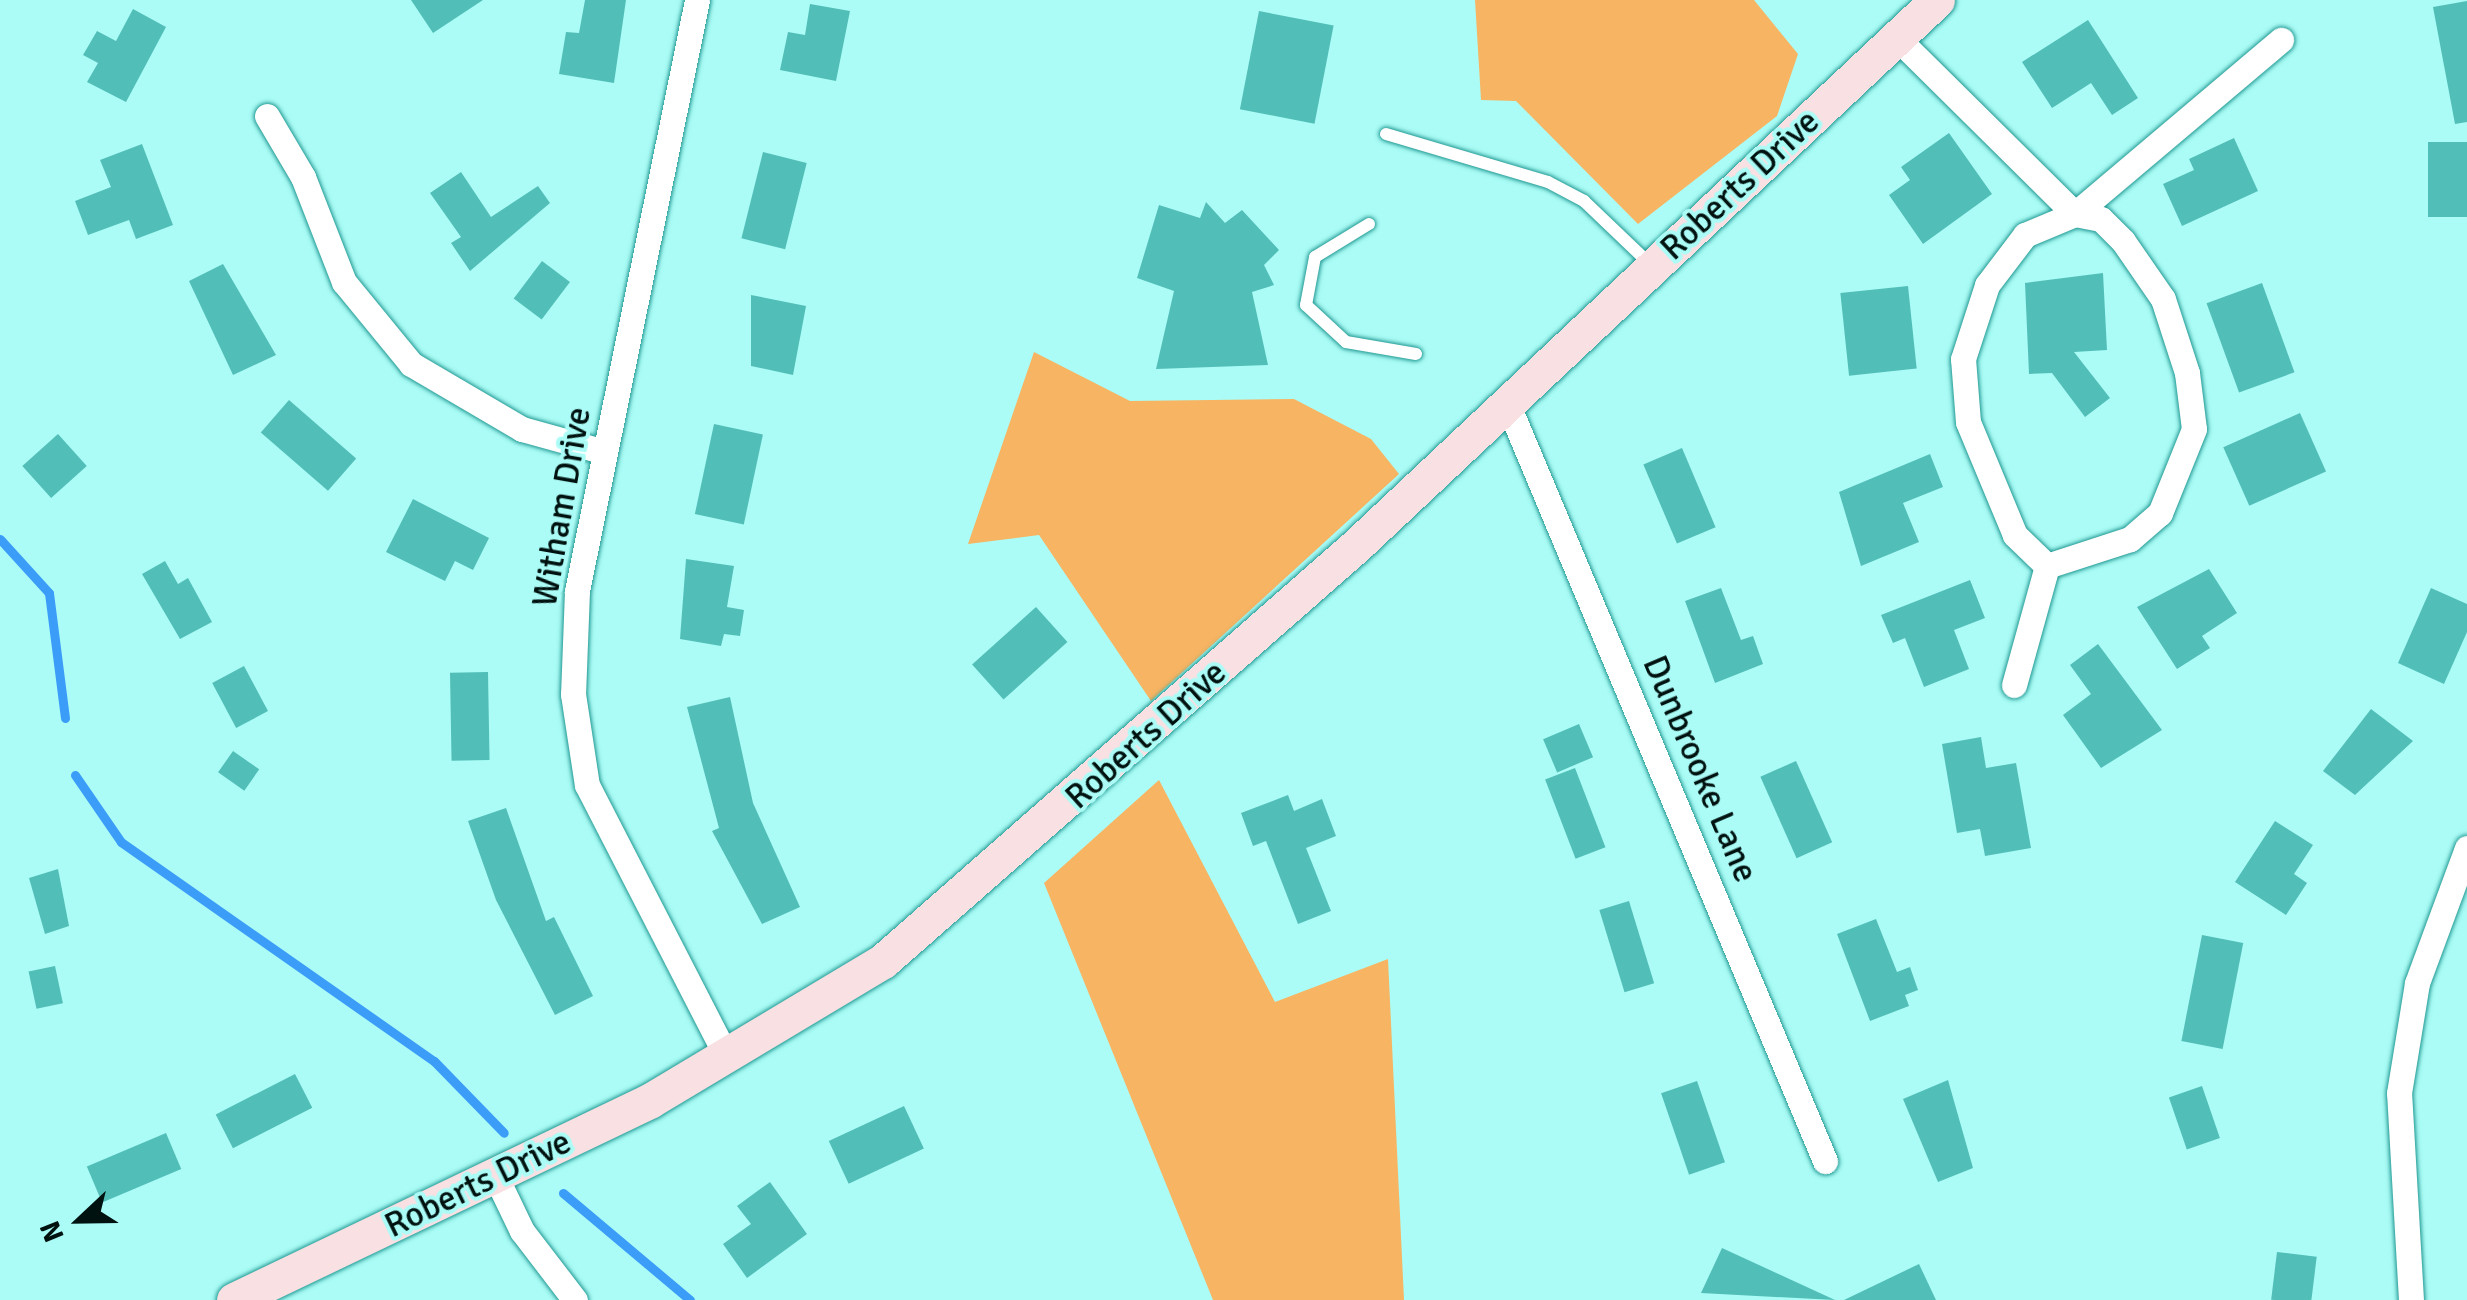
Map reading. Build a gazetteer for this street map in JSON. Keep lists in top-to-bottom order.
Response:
{
  "streets": {
    "street": ["Roberts Drive", "Witham Drive", "Dunbrooke Lane"]
  },
  "crossings": [
    ["Roberts Drive", "Witham Drive"],
    ["Roberts Drive", "Dunbrooke Lane"]
  ],
  "north": "left"
}
